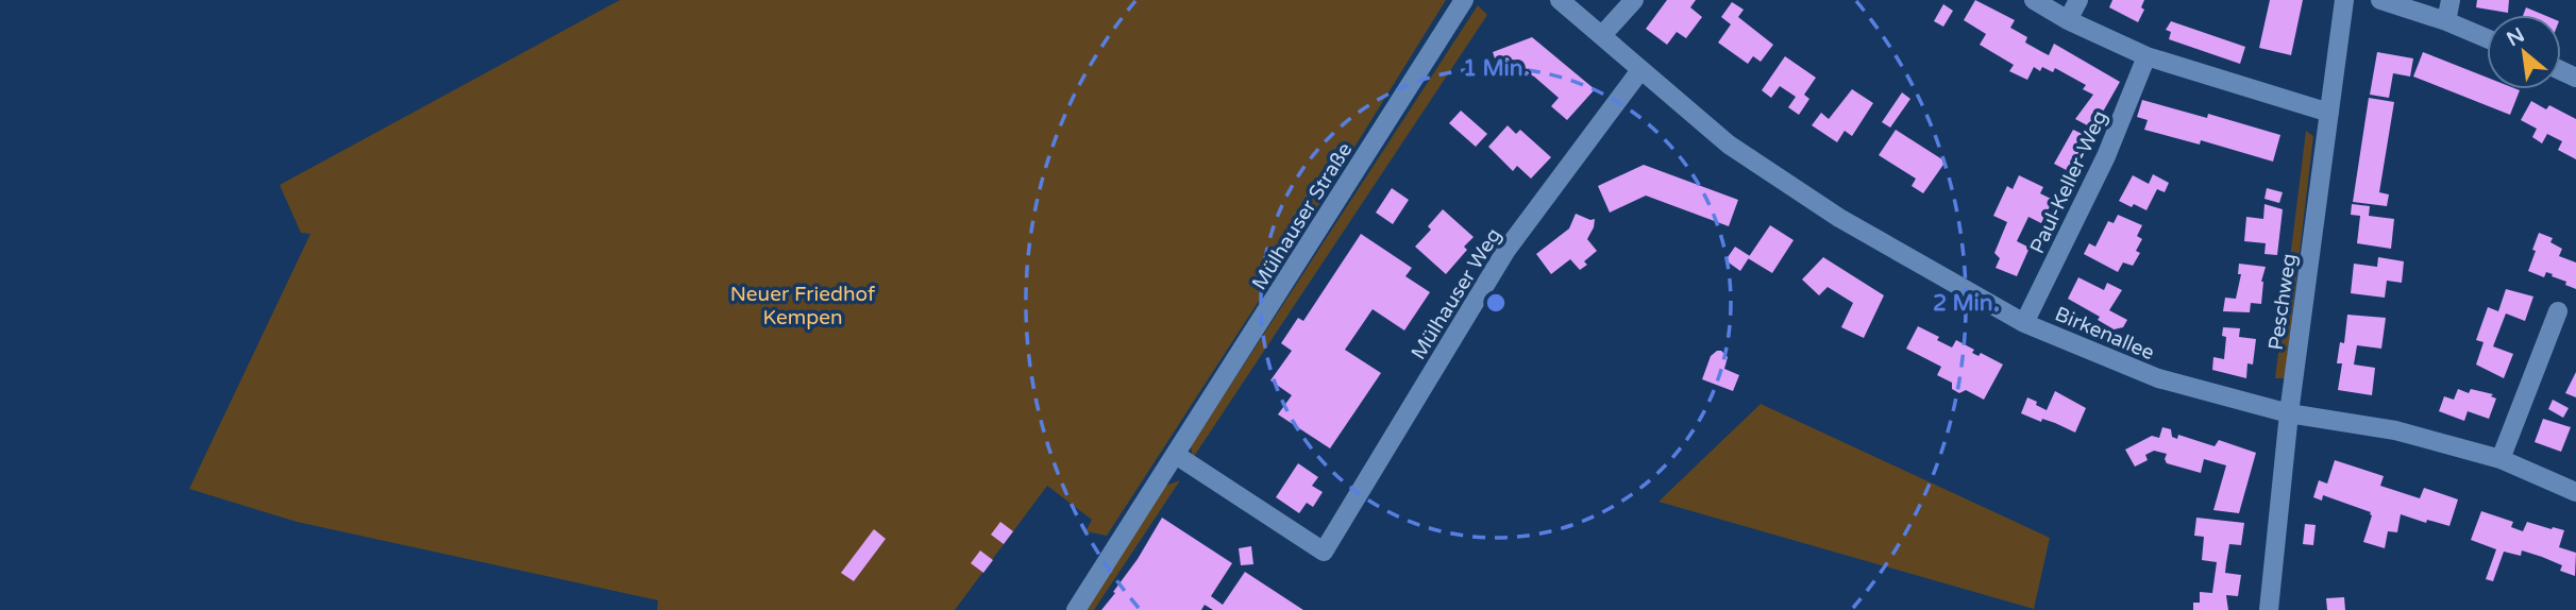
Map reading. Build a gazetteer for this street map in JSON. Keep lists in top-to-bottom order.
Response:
{
  "streets": {
    "street": [
      "Paul-Keller-Weg",
      "Mülhauser Straße",
      "Mülhauser Weg",
      "Peschweg",
      "Birkenallee"
    ]
  },
  "crossings": [
    ["Paul-Keller-Weg", "Birkenallee"],
    ["Mülhauser Straße", "Mülhauser Weg"],
    ["Mülhauser Weg", "Birkenallee"],
    ["Peschweg", "Birkenallee"]
  ],
  "parks": ["Neuer Friedhof Kempen"],
  "north": "top left",
  "rings": ["1 Min.", "2 Min."]
}
